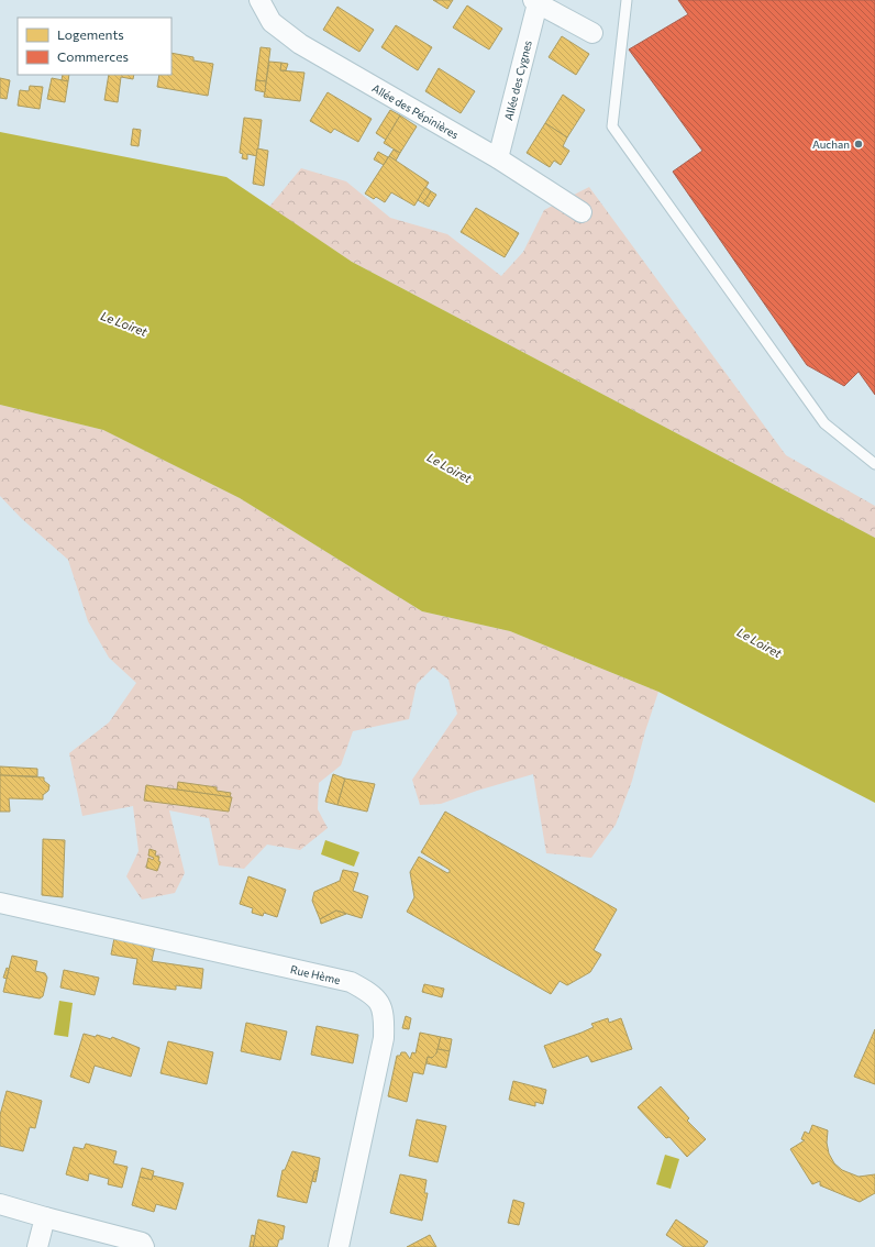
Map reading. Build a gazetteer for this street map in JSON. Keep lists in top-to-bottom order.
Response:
{
  "streets": {
    "street": ["Allée des Cygnes", "Allée des Pépinières", "Rue Hème"]
  },
  "crossings": [
    ["Allée des Cygnes", "Allée des Pépinières"]
  ],
  "water": ["Le Loiret"],
  "places": ["Auchan"],
  "legend": ["Logements", "Commerces"]
}
